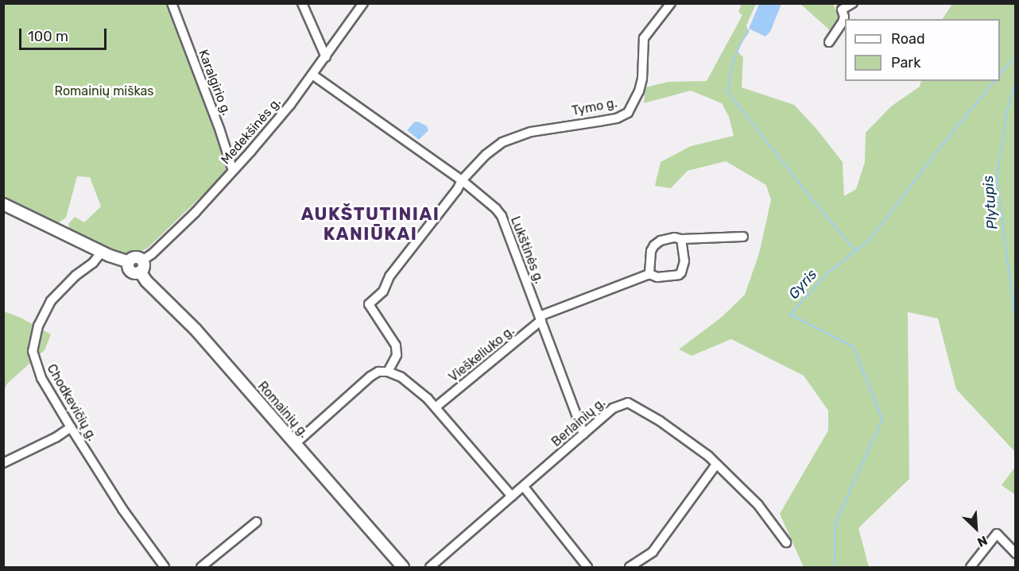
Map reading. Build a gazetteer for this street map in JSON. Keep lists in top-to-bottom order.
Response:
{
  "streets": {
    "main road": ["Romainių g."],
    "street": [
      "Karalgirio g.",
      "Tymo g.",
      "Medekšinės g.",
      "Lukštinės g.",
      "Vieškeliuko g.",
      "Chodkevičių g.",
      "Berlainių g."
    ]
  },
  "crossings": [
    ["Karalgirio g.", "Medekšinės g."],
    ["Tymo g.", "Lukštinės g."],
    ["Medekšinės g.", "Lukštinės g."],
    ["Medekšinės g.", "Romainių g."],
    ["Lukštinės g.", "Vieškeliuko g."],
    ["Lukštinės g.", "Berlainių g."]
  ],
  "districts": ["AUKŠTUTINIAI KANIŪKAI"],
  "water": ["Plytupis", "Gyris"],
  "parks": ["Romainių miškas"],
  "legend": ["Road", "Park"],
  "scale_bar": "100 m",
  "north": "bottom right"
}
